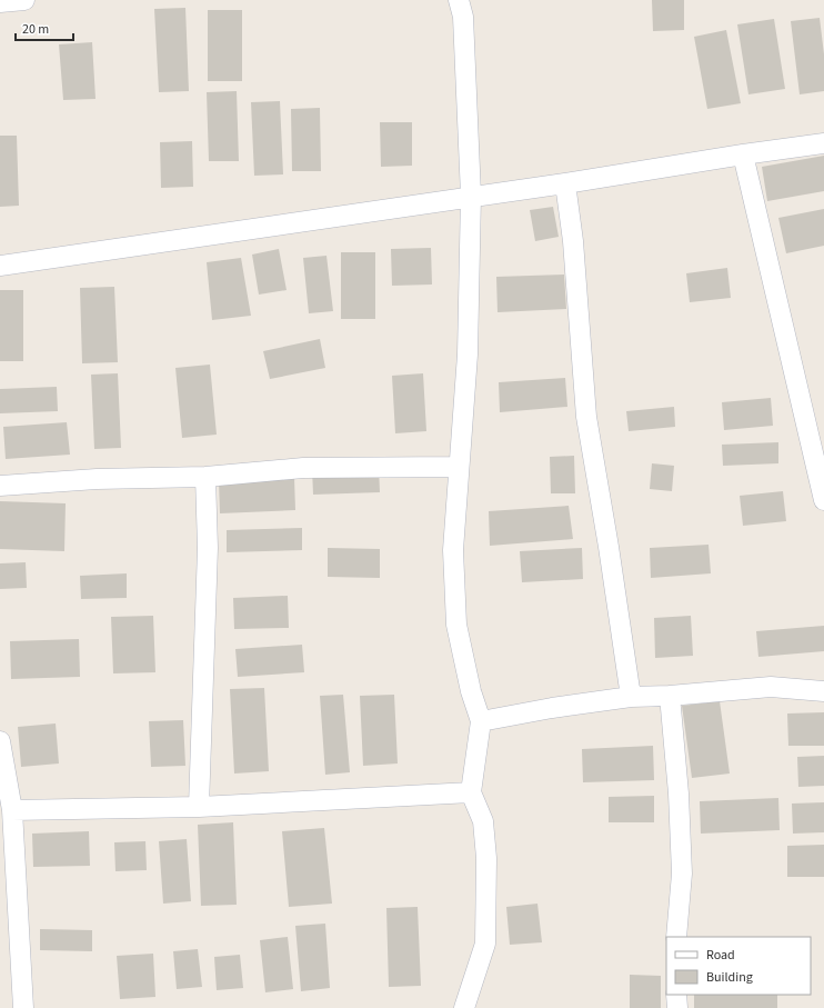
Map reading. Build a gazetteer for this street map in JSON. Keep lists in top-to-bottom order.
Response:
{
  "legend": ["Road", "Building"],
  "scale_bar": "20 m"
}
